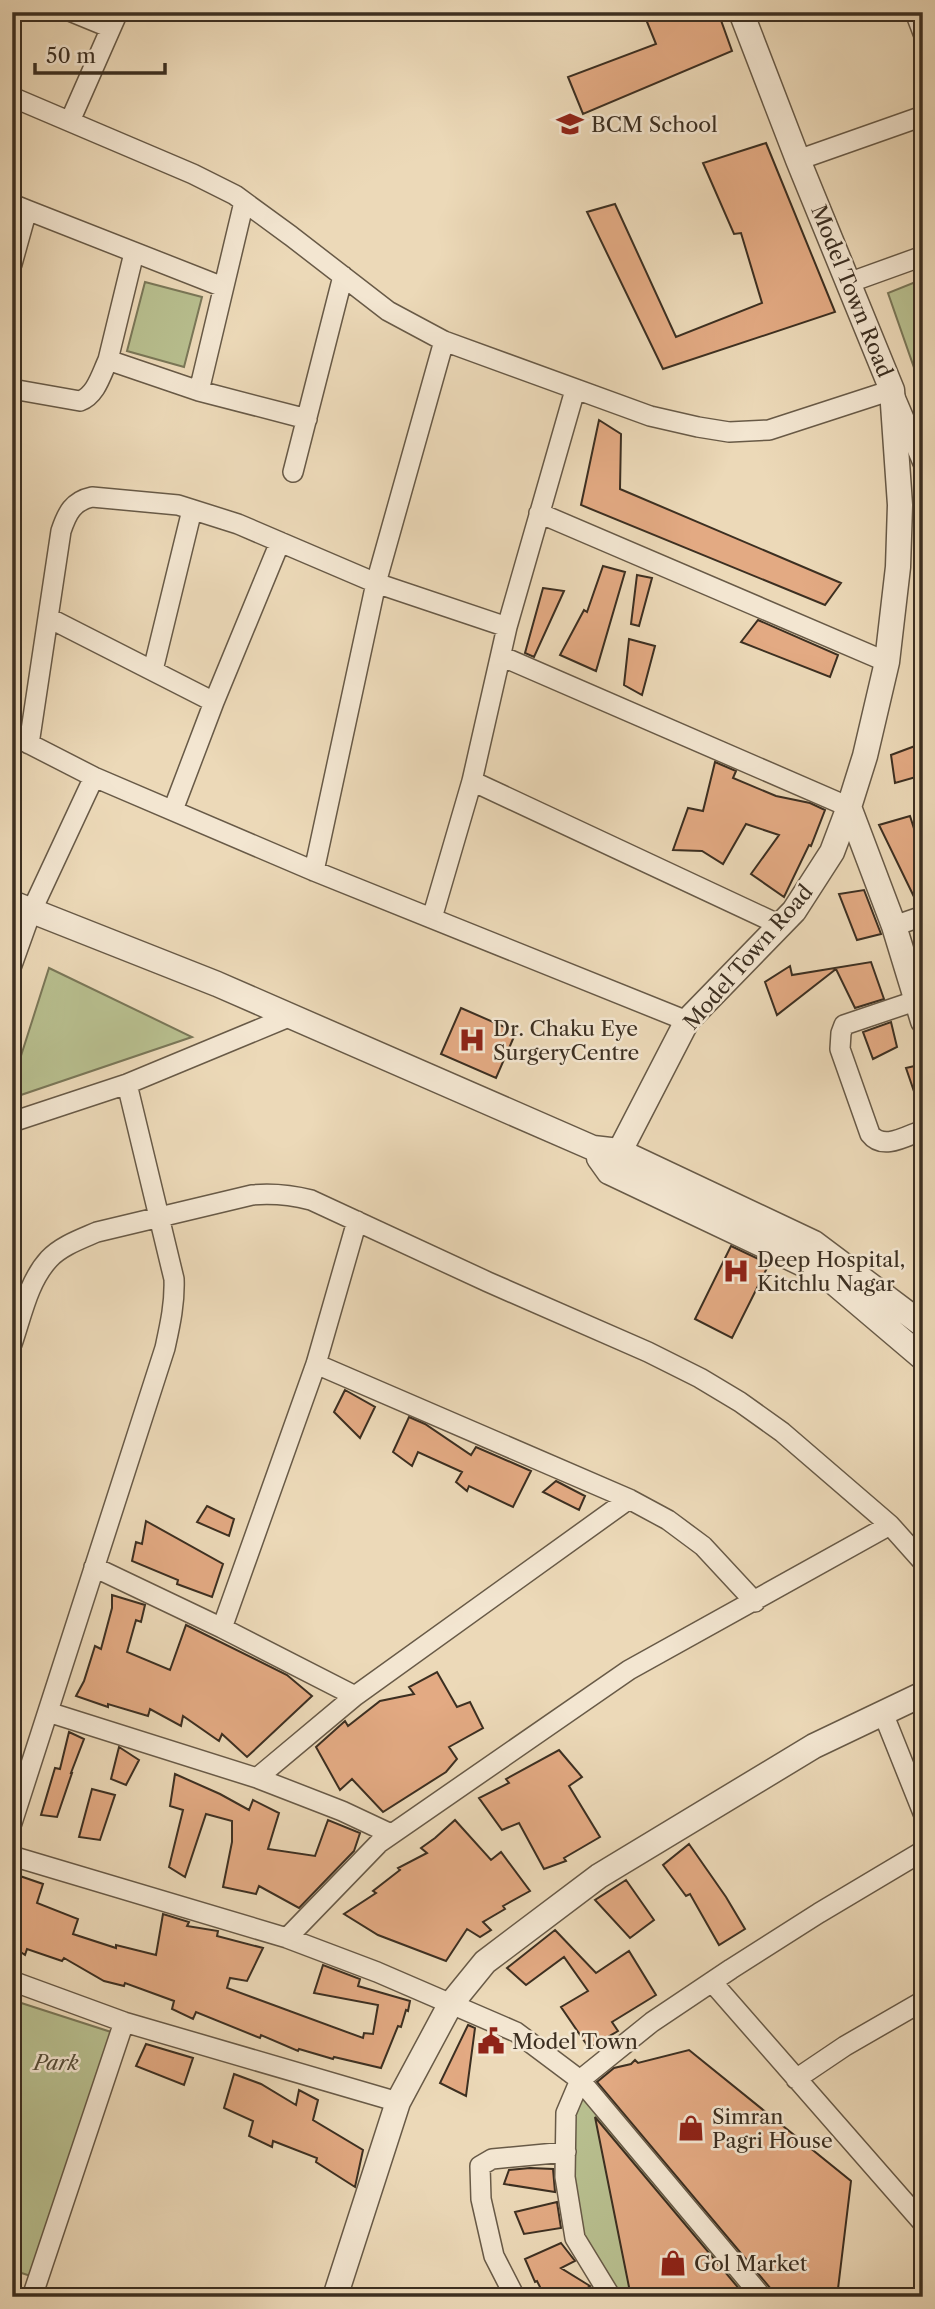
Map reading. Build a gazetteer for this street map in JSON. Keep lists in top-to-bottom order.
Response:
{
  "streets": {
    "street": ["Model Town Road"]
  },
  "parks": ["Park"],
  "places": {
    "school or university": ["BCM School"],
    "hospital": ["Dr. Chaku Eye SurgeryCentre", "Deep Hospital, Kitchlu Nagar"],
    "public building": ["Model Town"],
    "shop": ["Simran Pagri House", "Gol Market"]
  },
  "scale_bar": "50 m"
}
